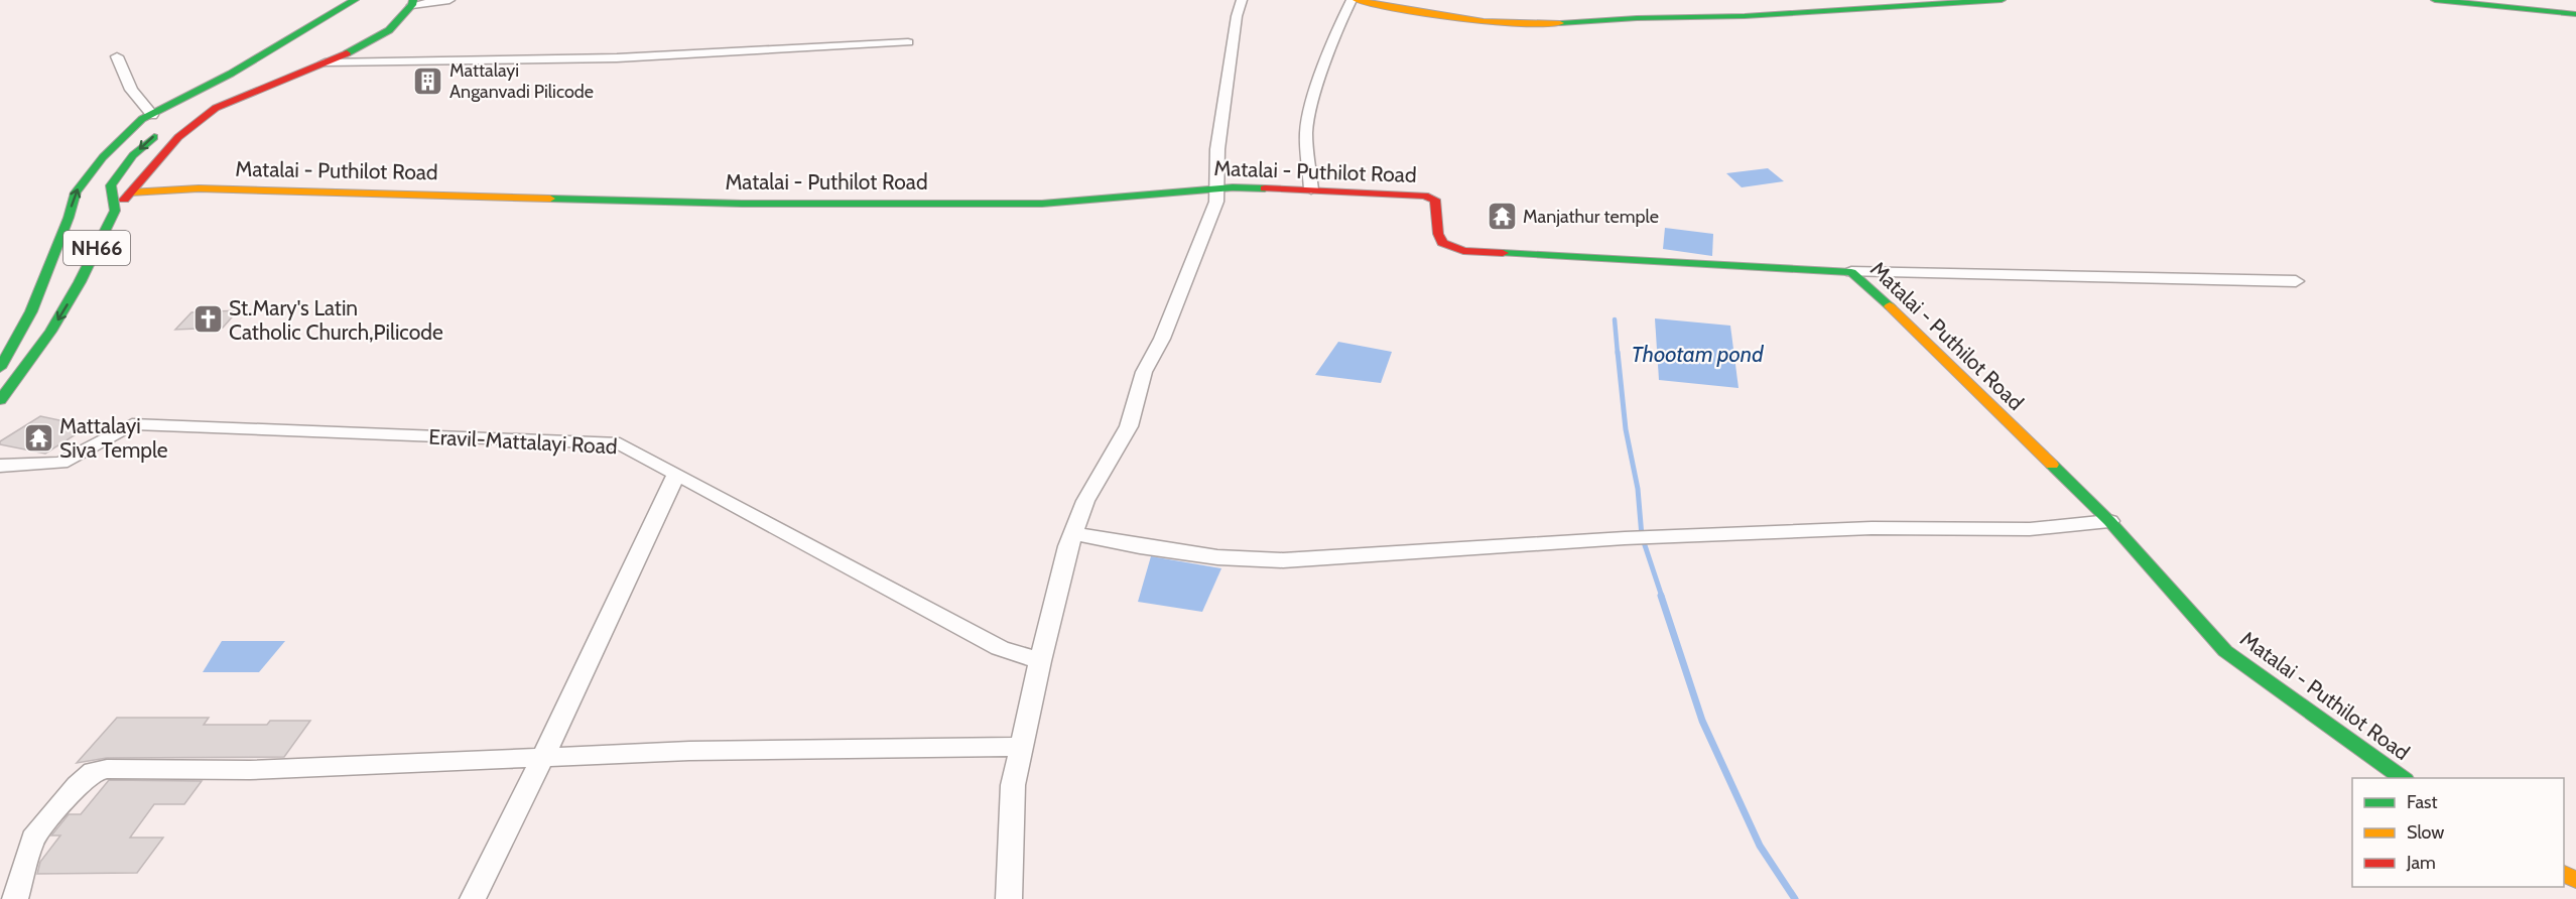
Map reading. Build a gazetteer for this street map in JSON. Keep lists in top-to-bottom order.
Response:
{
  "streets": {
    "main road": ["Matalai - Puthilot Road", "NH66"],
    "street": ["Eravil-Mattalayi Road"]
  },
  "crossings": [
    ["Matalai - Puthilot Road", "NH66"]
  ],
  "water": ["Thootam pond"],
  "places": {
    "building": ["Mattalayi Anganvadi Pilicode"],
    "temple": ["Manjathur temple", "Mattalayi Siva Temple"],
    "church": ["St.Mary's Latin Catholic Church,Pilicode"]
  },
  "legend": ["Fast", "Slow", "Jam"]
}
